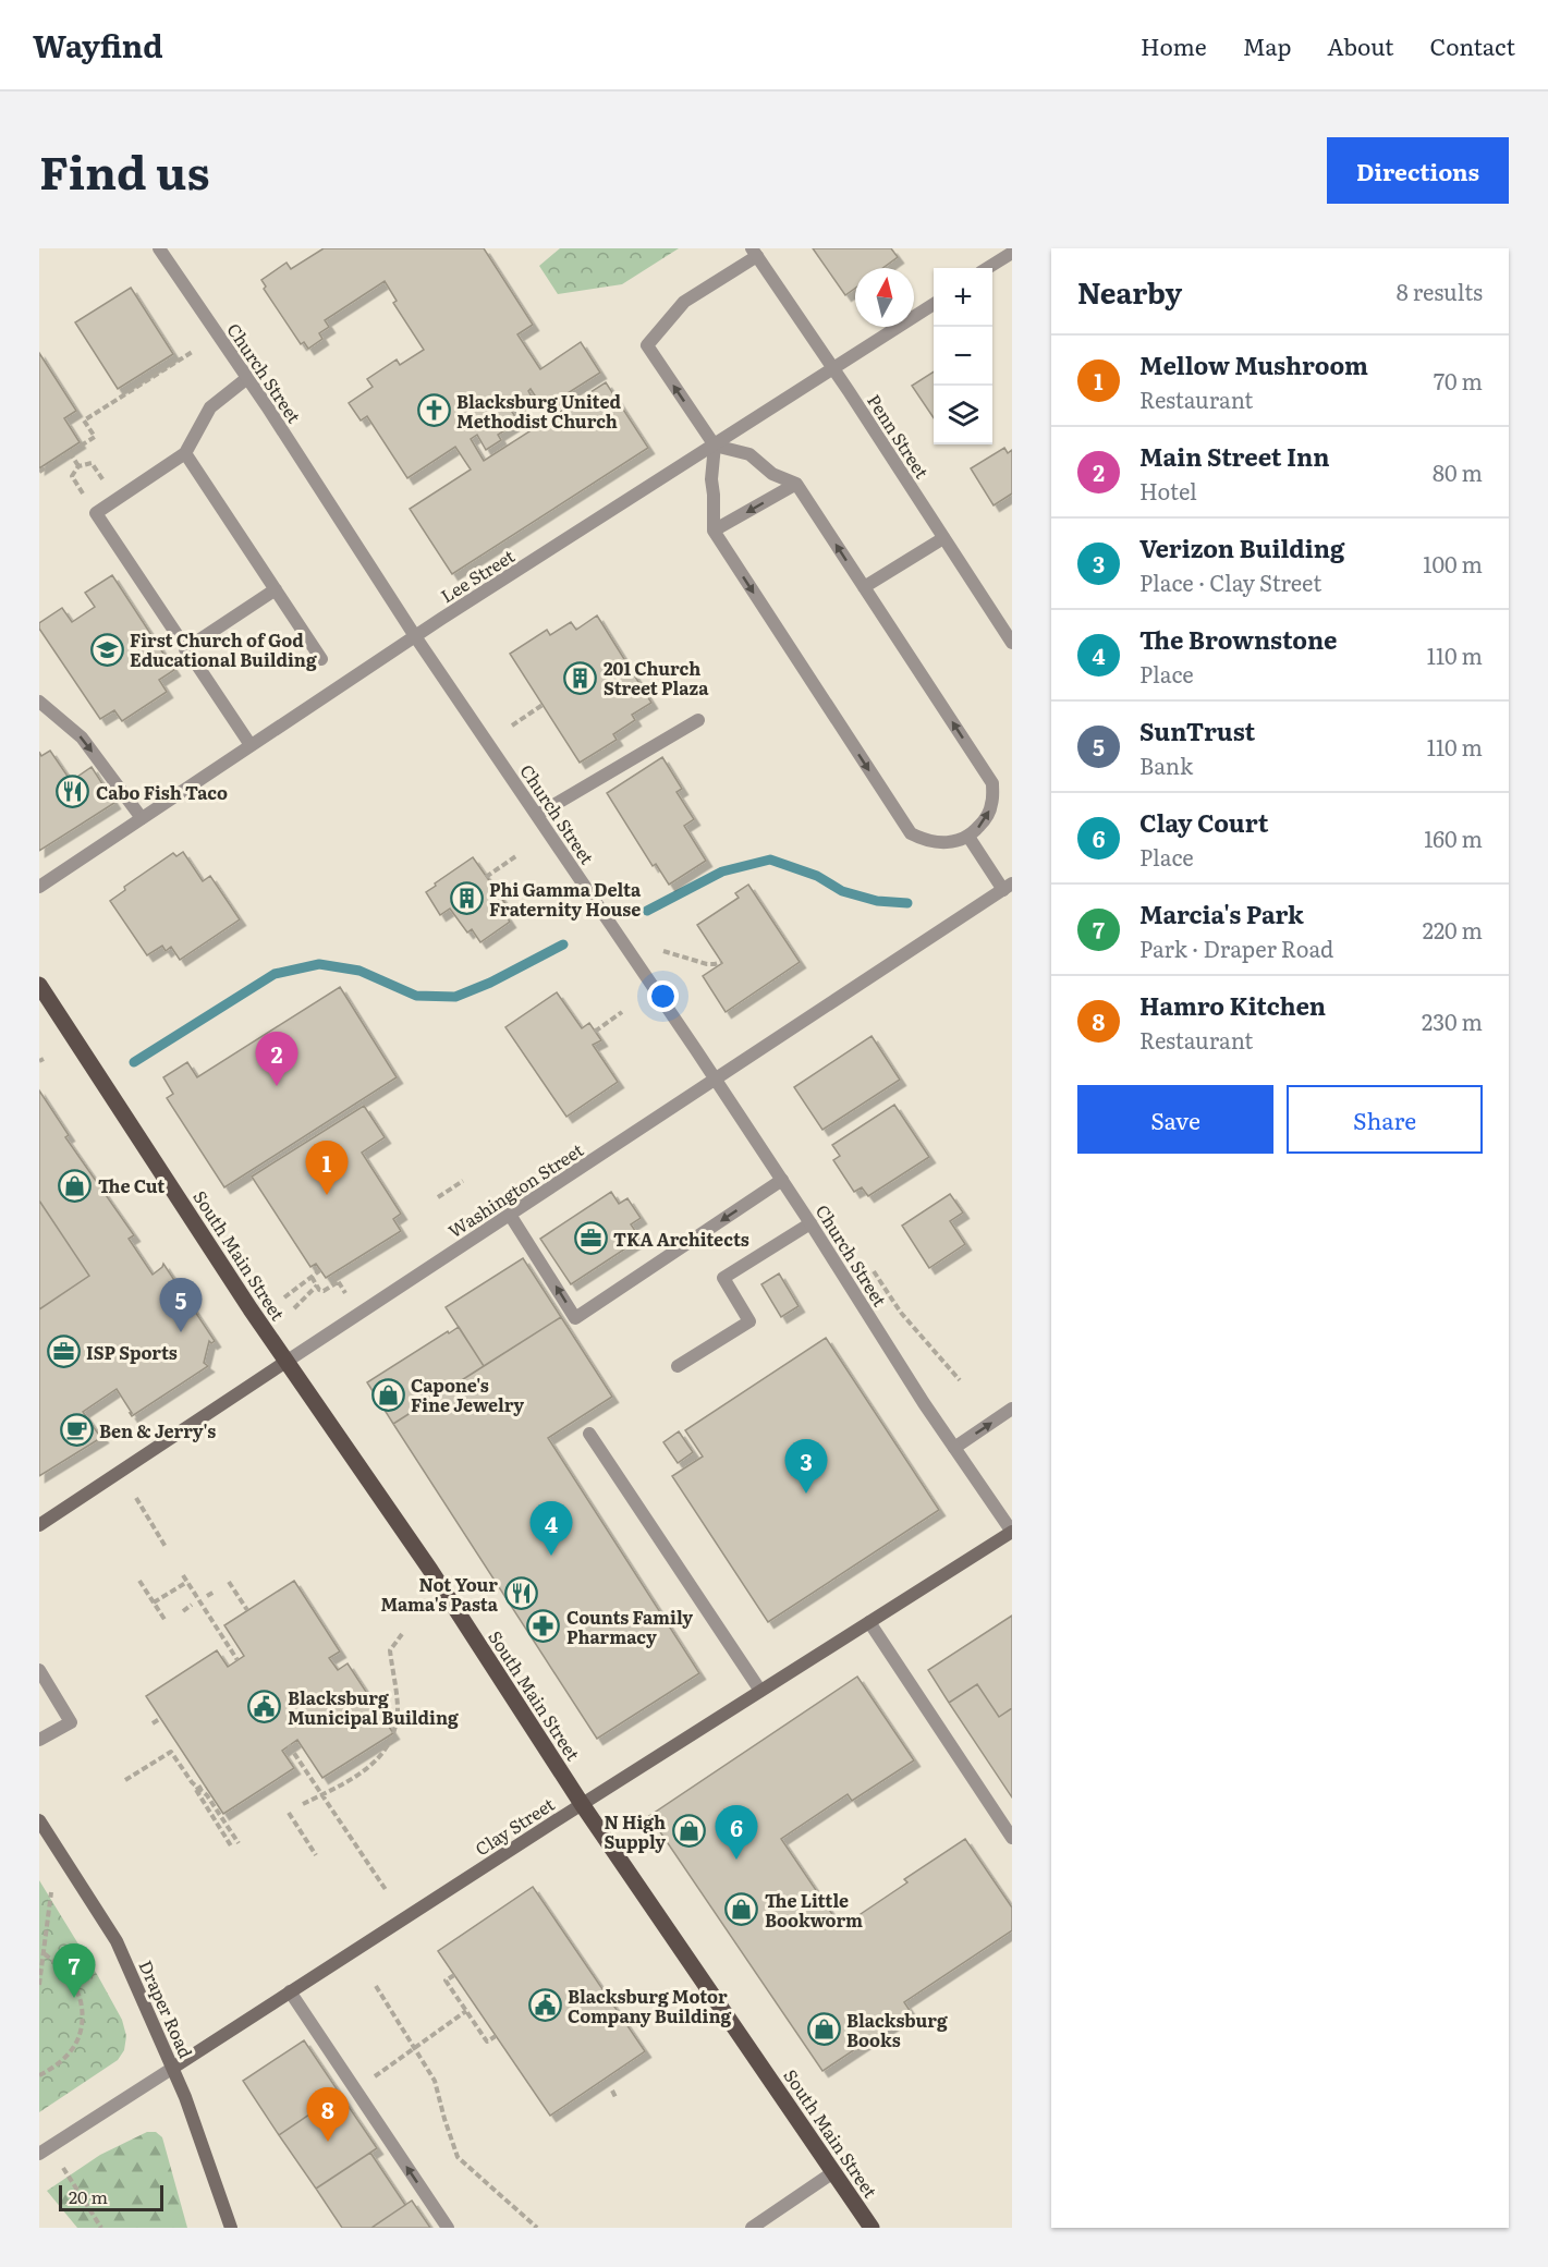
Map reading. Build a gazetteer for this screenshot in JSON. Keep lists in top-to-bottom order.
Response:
{
  "streets": {
    "main road": ["South Main Street"],
    "street": [
      "Church Street",
      "Penn Street",
      "Lee Street",
      "Washington Street",
      "Clay Street",
      "Draper Road"
    ]
  },
  "crossings": [
    ["Church Street", "Lee Street"],
    ["Church Street", "Washington Street"],
    ["Church Street", "Clay Street"],
    ["Penn Street", "Lee Street"],
    ["Washington Street", "South Main Street"],
    ["South Main Street", "Clay Street"],
    ["Clay Street", "Draper Road"]
  ],
  "places": {
    "church": ["Blacksburg United Methodist Church"],
    "school or university": ["First Church of God Educational Building"],
    "building": ["201 Church Street Plaza", "Phi Gamma Delta Fraternity House"],
    "restaurant": ["Cabo Fish Taco", "Not Your Mama's Pasta"],
    "shop": [
      "The Cut",
      "Capone's Fine Jewelry",
      "N High Supply",
      "The Little Bookworm",
      "Blacksburg Books"
    ],
    "office": ["TKA Architects", "ISP Sports"],
    "cafe": ["Ben & Jerry's"],
    "pharmacy": ["Counts Family Pharmacy"],
    "public building": ["Blacksburg Municipal Building", "Blacksburg Motor Company Building"]
  },
  "scale_bar": "20 m",
  "north": "top",
  "page": {
    "header": "Wayfind",
    "nav": [
      "Home",
      "Map",
      "About",
      "Contact"
    ],
    "title": "Find us",
    "buttons": [
      "Directions",
      ["Save", "Share"]
    ],
    "heading": ["Nearby", "8 results"],
    "map_buttons": ["+", "−"],
    "list": [
      {
        "mark": "1",
        "name": "Mellow Mushroom",
        "note": "Restaurant",
        "value": "70 m"
      },
      {
        "mark": "2",
        "name": "Main Street Inn",
        "note": "Hotel",
        "value": "80 m"
      },
      {
        "mark": "3",
        "name": "Verizon Building",
        "note": "Place · Clay Street",
        "value": "100 m"
      },
      {
        "mark": "4",
        "name": "The Brownstone",
        "note": "Place",
        "value": "110 m"
      },
      {
        "mark": "5",
        "name": "SunTrust",
        "note": "Bank",
        "value": "110 m"
      },
      {
        "mark": "6",
        "name": "Clay Court",
        "note": "Place",
        "value": "160 m"
      },
      {
        "mark": "7",
        "name": "Marcia's Park",
        "note": "Park · Draper Road",
        "value": "220 m"
      },
      {
        "mark": "8",
        "name": "Hamro Kitchen",
        "note": "Restaurant",
        "value": "230 m"
      }
    ],
    "pins": [
      "2",
      "1",
      "5",
      "3",
      "4",
      "6",
      "7",
      "8"
    ],
    "scale": "20 m"
  }
}
